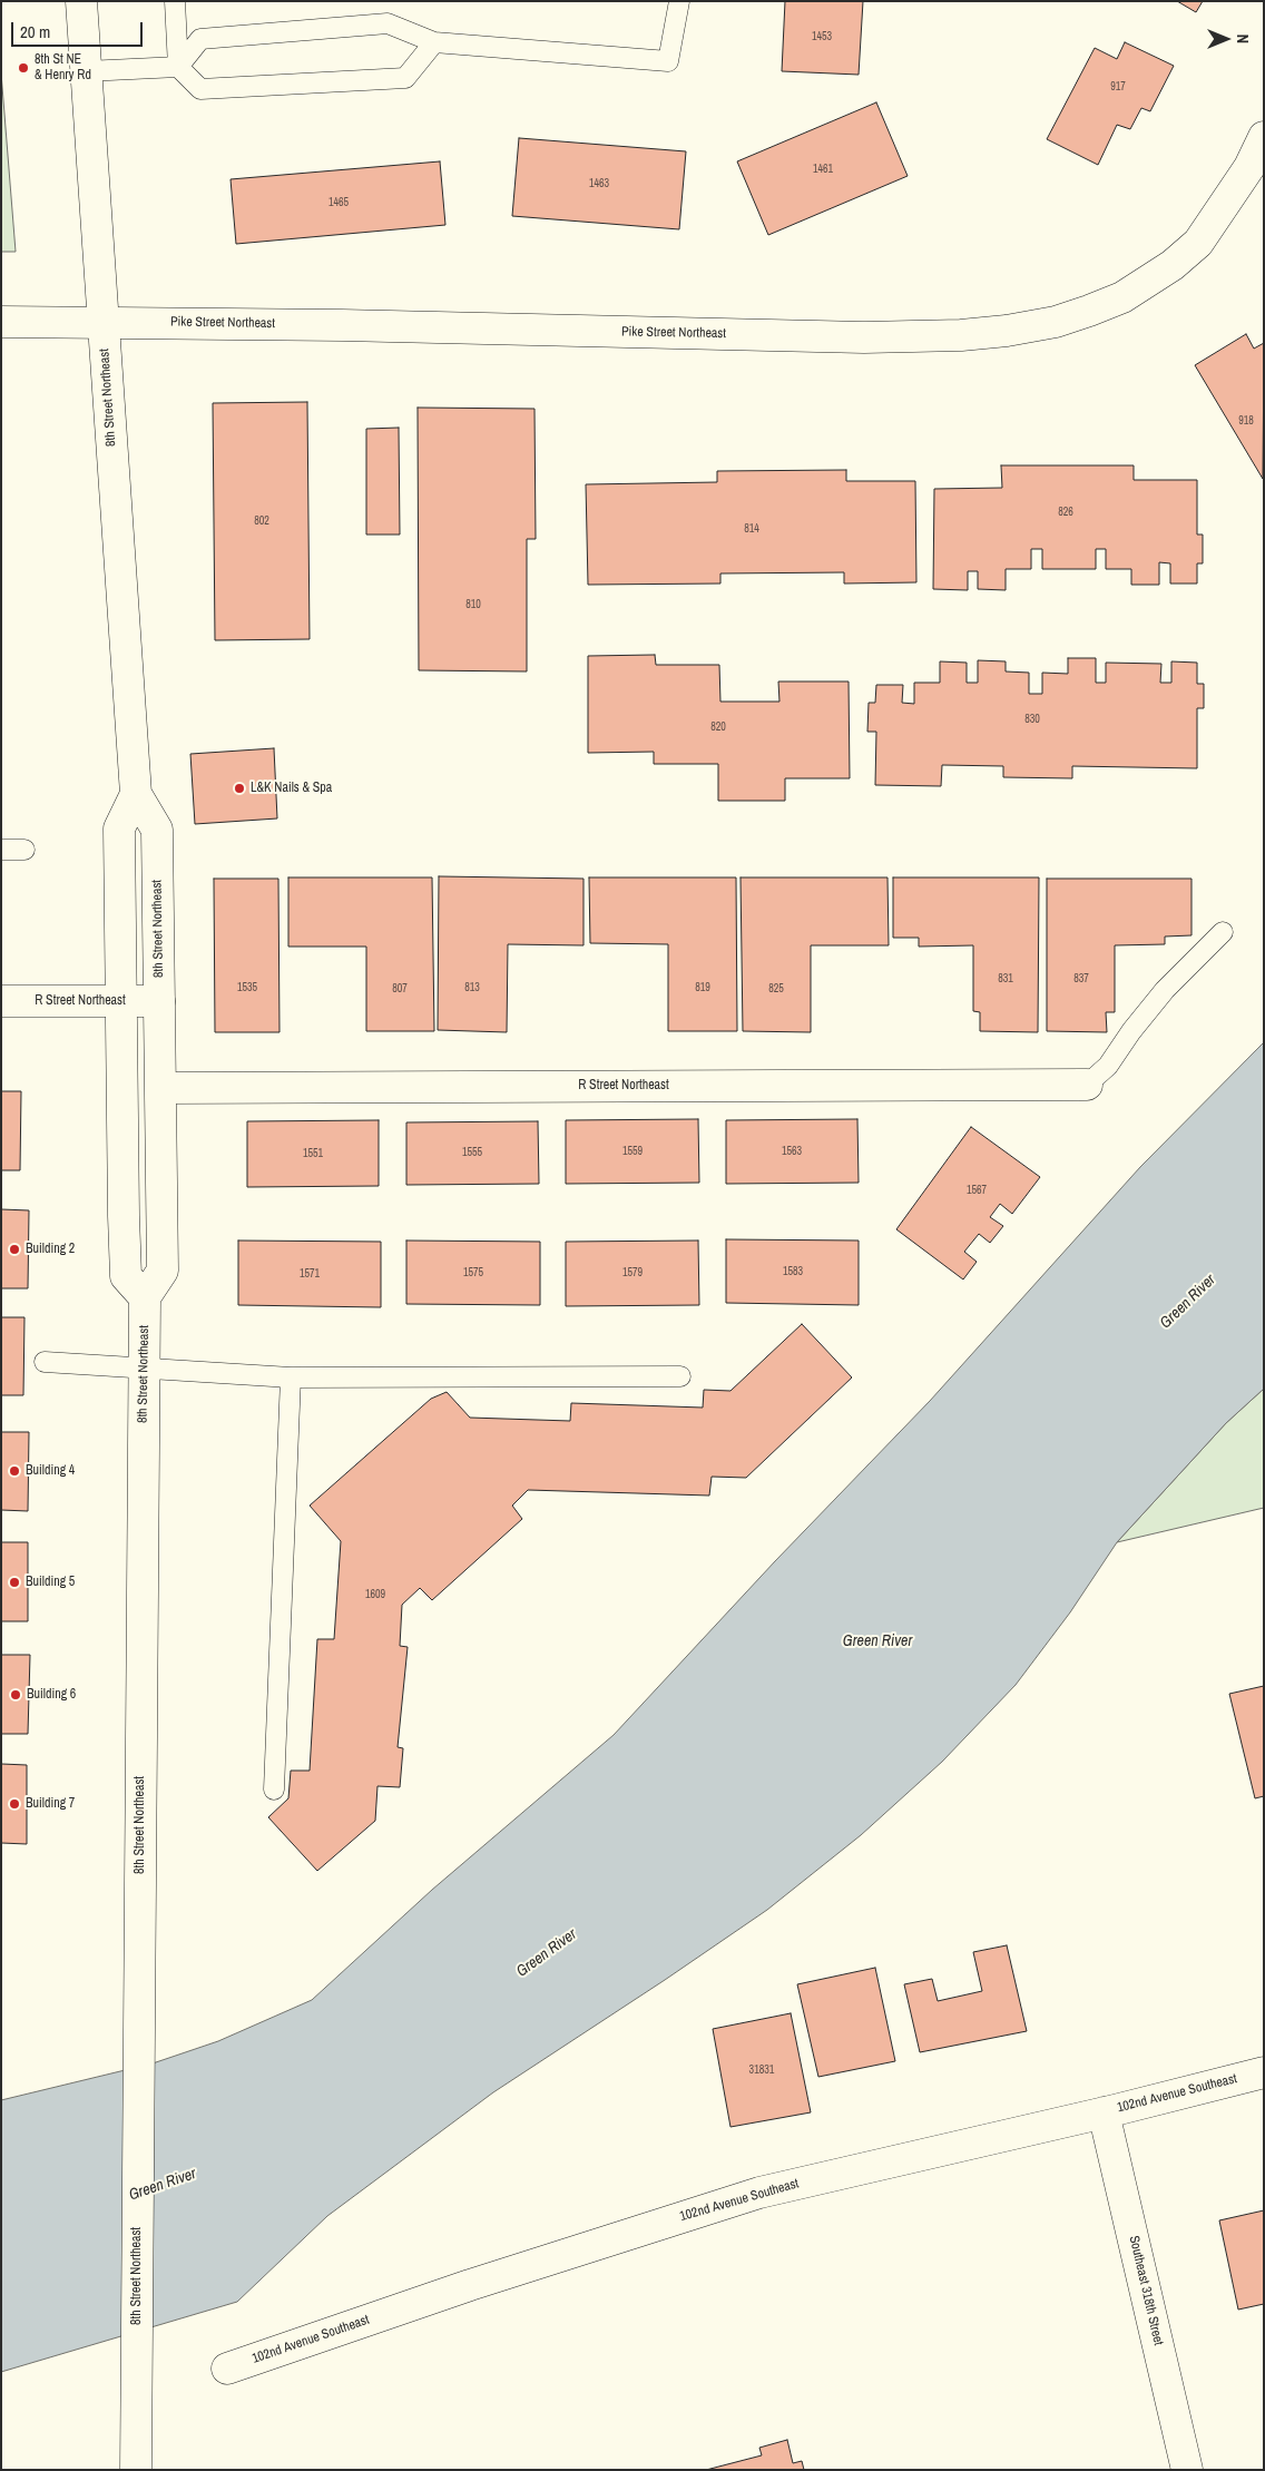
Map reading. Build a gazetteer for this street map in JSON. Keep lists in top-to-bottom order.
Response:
{
  "streets": {
    "street": [
      "Pike Street Northeast",
      "8th Street Northeast",
      "R Street Northeast",
      "102nd Avenue Southeast",
      "Southeast 318th Street"
    ]
  },
  "crossings": [
    ["Pike Street Northeast", "8th Street Northeast"],
    ["8th Street Northeast", "R Street Northeast"],
    ["102nd Avenue Southeast", "Southeast 318th Street"]
  ],
  "water": ["Green River"],
  "places": [
    "8th St NE & Henry Rd",
    "L&K Nails & Spa",
    "Building 2",
    "Building 4",
    "Building 5",
    "Building 6",
    "Building 7"
  ],
  "house_numbers": [
    "1453",
    "917",
    "1461",
    "1463",
    "1465",
    "918",
    "826",
    "802",
    "814",
    "810",
    "830",
    "820",
    "831",
    "837",
    "1535",
    "813",
    "819",
    "807",
    "825",
    "1559",
    "1563",
    "1555",
    "1551",
    "1567",
    "1583",
    "1575",
    "1579",
    "1571",
    "1609",
    "31831"
  ],
  "scale_bar": "20 m",
  "north": "right"
}
